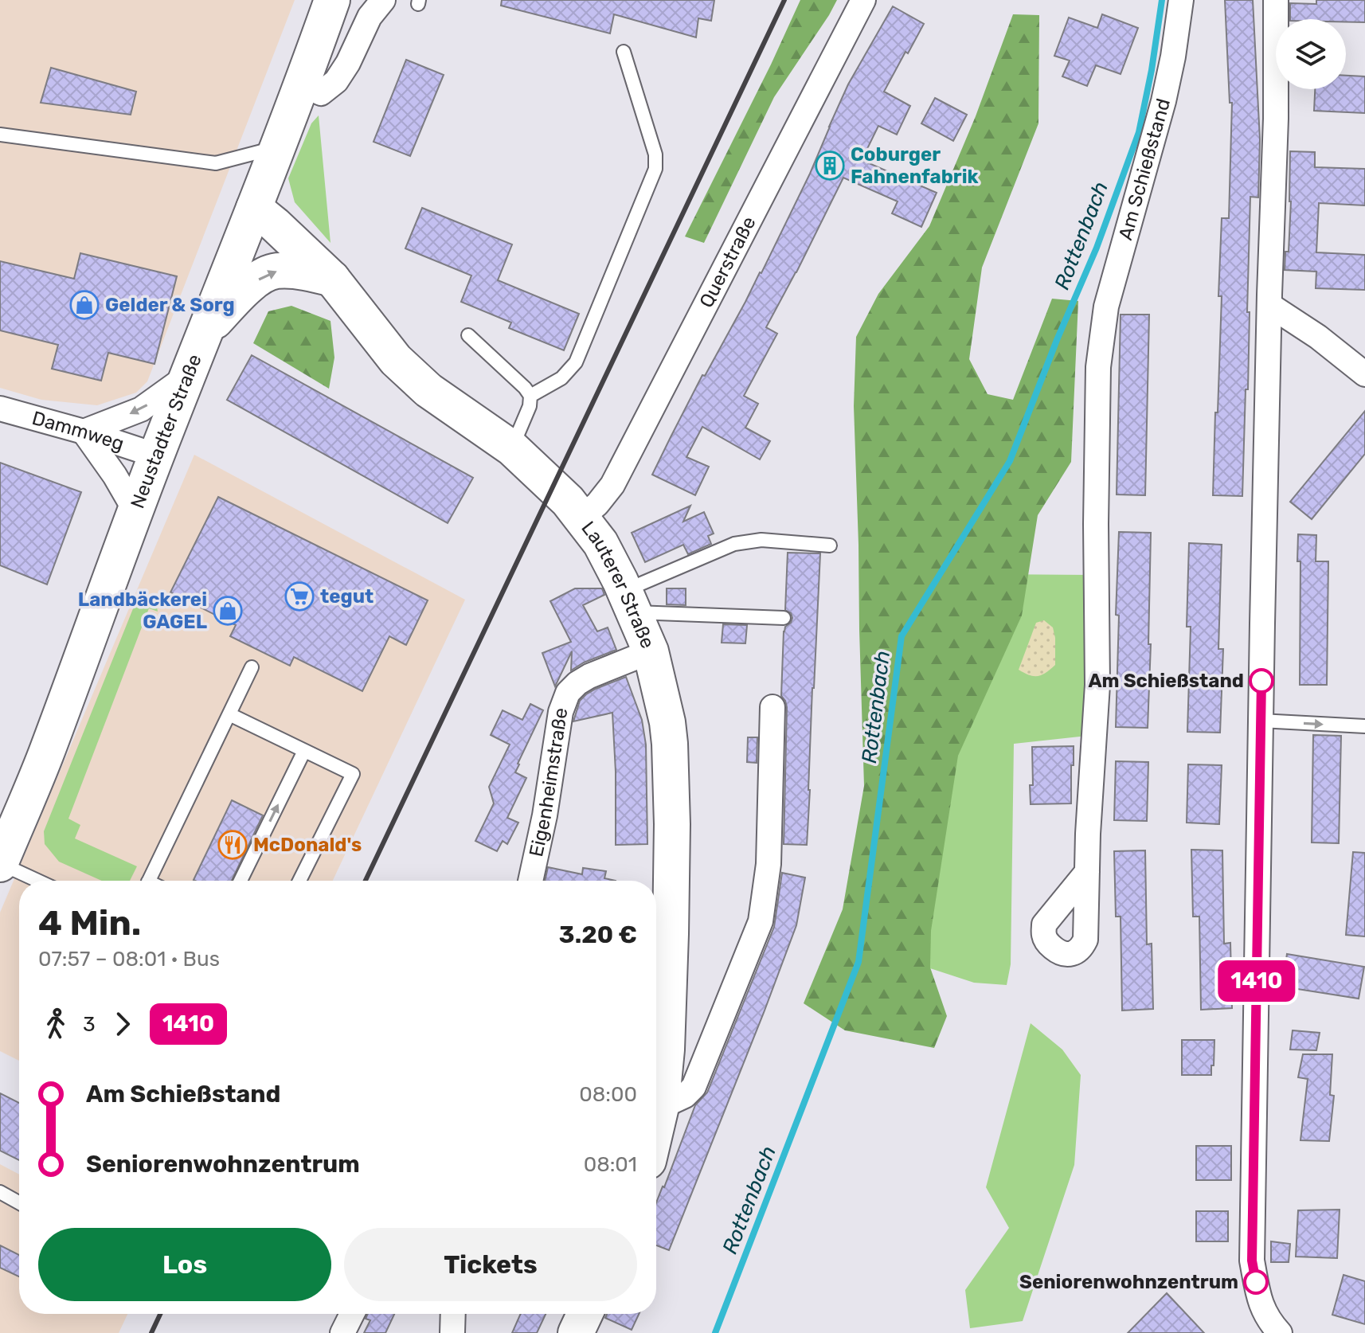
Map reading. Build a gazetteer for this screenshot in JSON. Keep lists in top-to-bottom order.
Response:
{
  "streets": {
    "street": [
      "Am Schießstand",
      "Querstraße",
      "Dammweg",
      "Neustadter Straße",
      "Lauterer Straße",
      "Eigenheimstraße"
    ]
  },
  "crossings": [
    ["Querstraße", "Lauterer Straße"],
    ["Dammweg", "Neustadter Straße"],
    ["Neustadter Straße", "Lauterer Straße"],
    ["Lauterer Straße", "Eigenheimstraße"]
  ],
  "water": ["Rottenbach"],
  "places": {
    "building": ["Coburger Fahnenfabrik"],
    "shop": ["Gelder & Sorg", "Landbäckerei GAGEL"],
    "supermarket": ["tegut"],
    "other": ["Am Schießstand", "Seniorenwohnzentrum"],
    "restaurant": ["McDonald's"]
  },
  "lines": ["bus line 1410"],
  "page": {
    "on_map": "1410",
    "heading": ["4 Min.", "07:57 – 08:01 · Bus", "3.20 €"],
    "legs": ["3", "1410"],
    "list": [
      {
        "name": "Am Schießstand",
        "value": "08:00"
      },
      {
        "name": "Seniorenwohnzentrum",
        "value": "08:01"
      }
    ],
    "buttons": ["Los", "Tickets"]
  }
}
